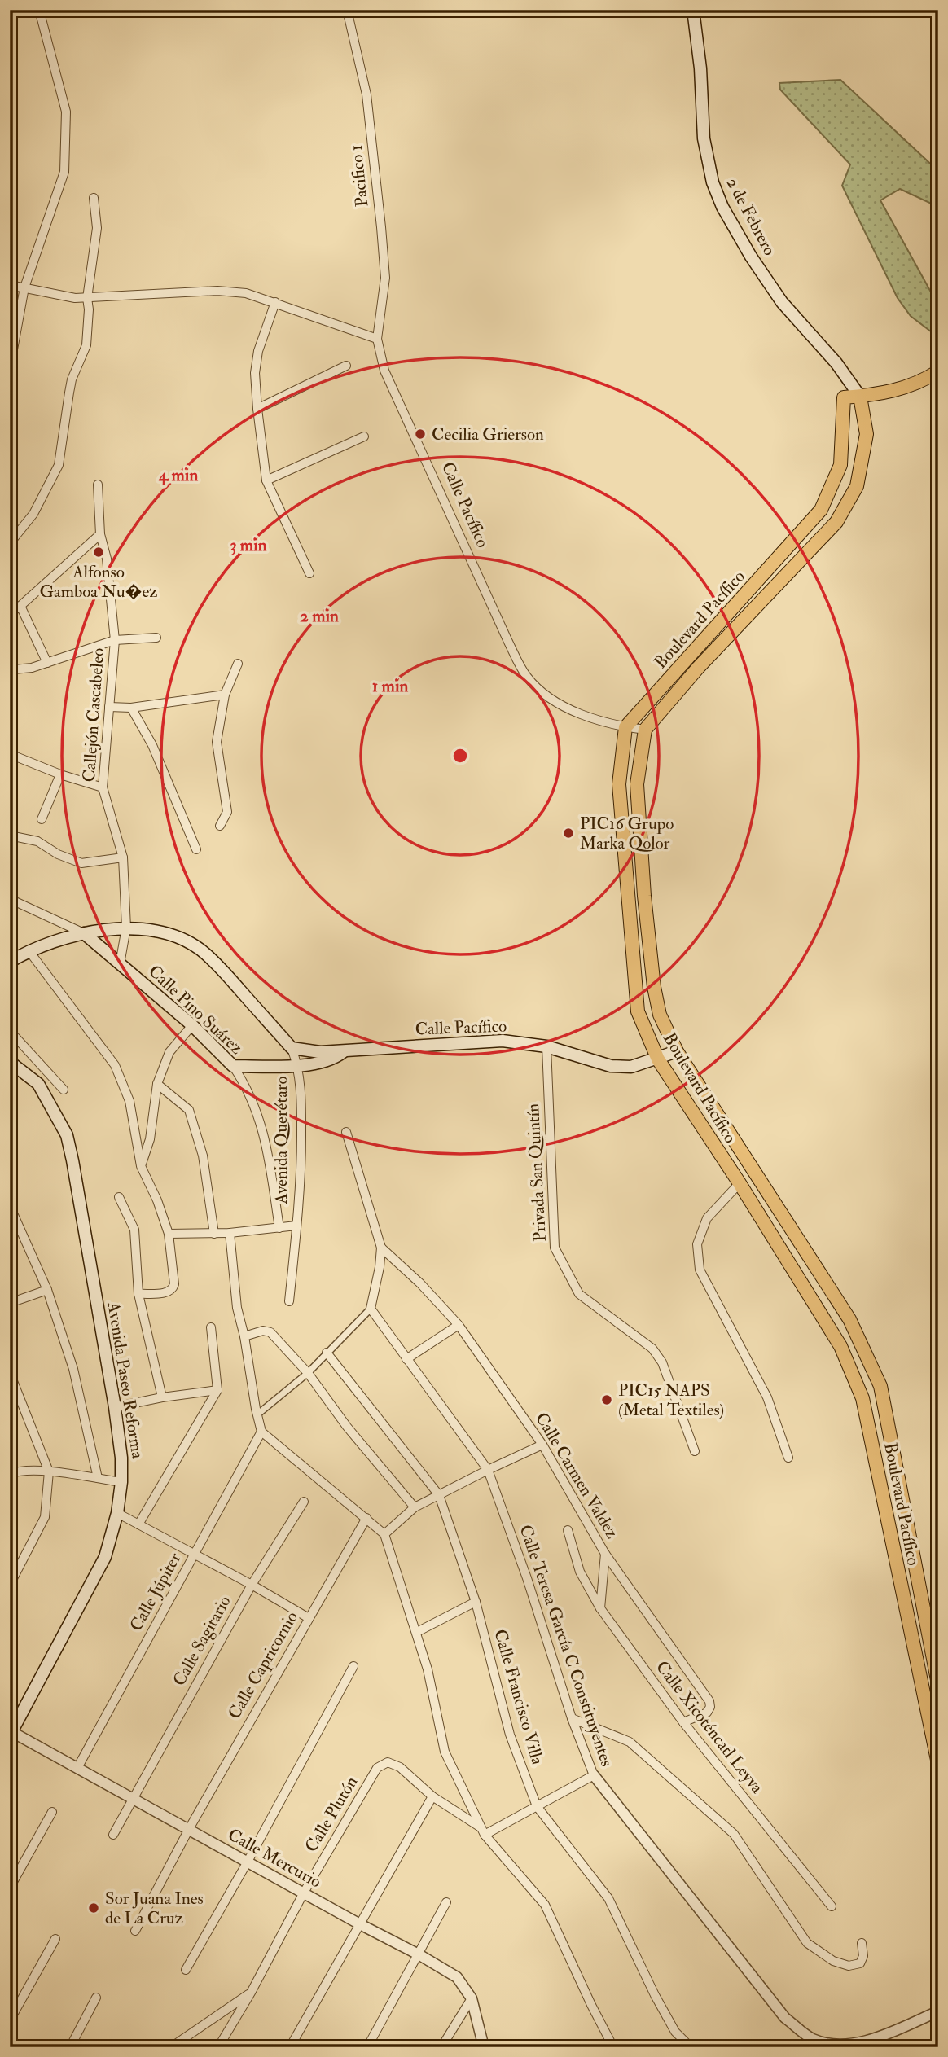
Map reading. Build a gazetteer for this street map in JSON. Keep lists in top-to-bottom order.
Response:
{
  "streets": {
    "main road": [
      "2 de Febrero",
      "Calle Pacífico",
      "Boulevard Pacífico",
      "Calle Pino Suárez",
      "Avenida Querétaro",
      "Avenida Paseo Reforma"
    ],
    "street": [
      "Pacifico 1",
      "Callejón Cascabeleo",
      "Privada San Quintín",
      "Calle Carmen Valdez",
      "Calle Júpiter",
      "Calle Sagitario",
      "Calle Teresa García C Constituyentes",
      "Calle Capricornio",
      "Calle Francisco Villa",
      "Calle Xicoténcatl Leyva",
      "Calle Plutón",
      "Calle Mercurio"
    ]
  },
  "crossings": [
    ["Pacifico 1", "Calle Pacífico"],
    ["2 de Febrero", "Boulevard Pacífico"],
    ["Calle Pacífico", "Boulevard Pacífico"],
    ["Calle Pacífico", "Calle Pino Suárez"],
    ["Calle Pacífico", "Avenida Querétaro"],
    ["Calle Pacífico", "Privada San Quintín"],
    ["Callejón Cascabeleo", "Calle Pino Suárez"],
    ["Callejón Cascabeleo", "Avenida Querétaro"],
    ["Calle Pino Suárez", "Avenida Querétaro"],
    ["Avenida Paseo Reforma", "Calle Mercurio"],
    ["Calle Carmen Valdez", "Calle Xicoténcatl Leyva"],
    ["Calle Júpiter", "Calle Mercurio"],
    ["Calle Sagitario", "Calle Mercurio"],
    ["Calle Capricornio", "Calle Mercurio"],
    ["Calle Plutón", "Calle Mercurio"]
  ],
  "places": [
    "Cecilia Grierson",
    "Alfonso Gamboa Nu�ez",
    "PIC16 Grupo Marka Qolor",
    "PIC15 NAPS (Metal Textiles)",
    "Sor Juana Ines de La Cruz"
  ],
  "rings": [
    "4 min",
    "3 min",
    "2 min",
    "1 min"
  ]
}
